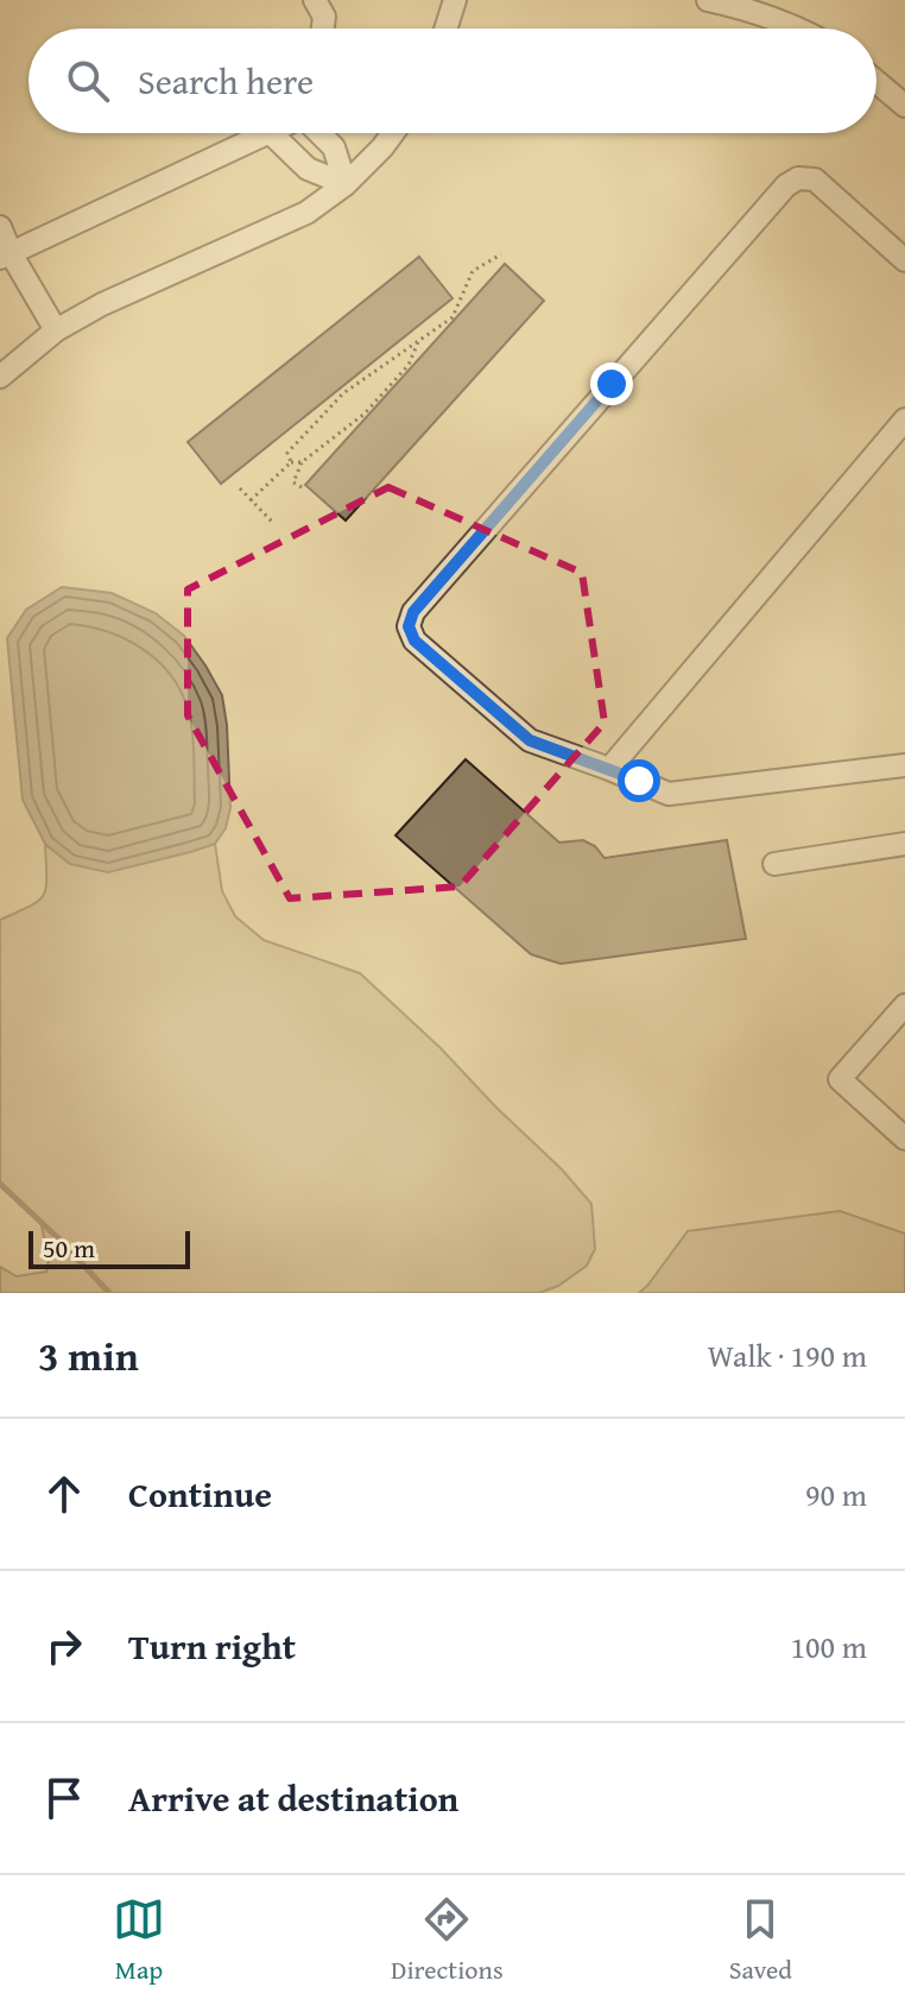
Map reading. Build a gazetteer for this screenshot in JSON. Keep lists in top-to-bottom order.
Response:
{
  "scale_bar": "50 m",
  "page": {
    "search": "Search here",
    "scale": "50 m",
    "heading": ["3 min", "Walk · 190 m"],
    "list": [
      ["Continue", "90 m"],
      ["Turn right", "100 m"],
      "Arrive at destination"
    ],
    "nav": ["Map", "Directions", "Saved"]
  }
}
